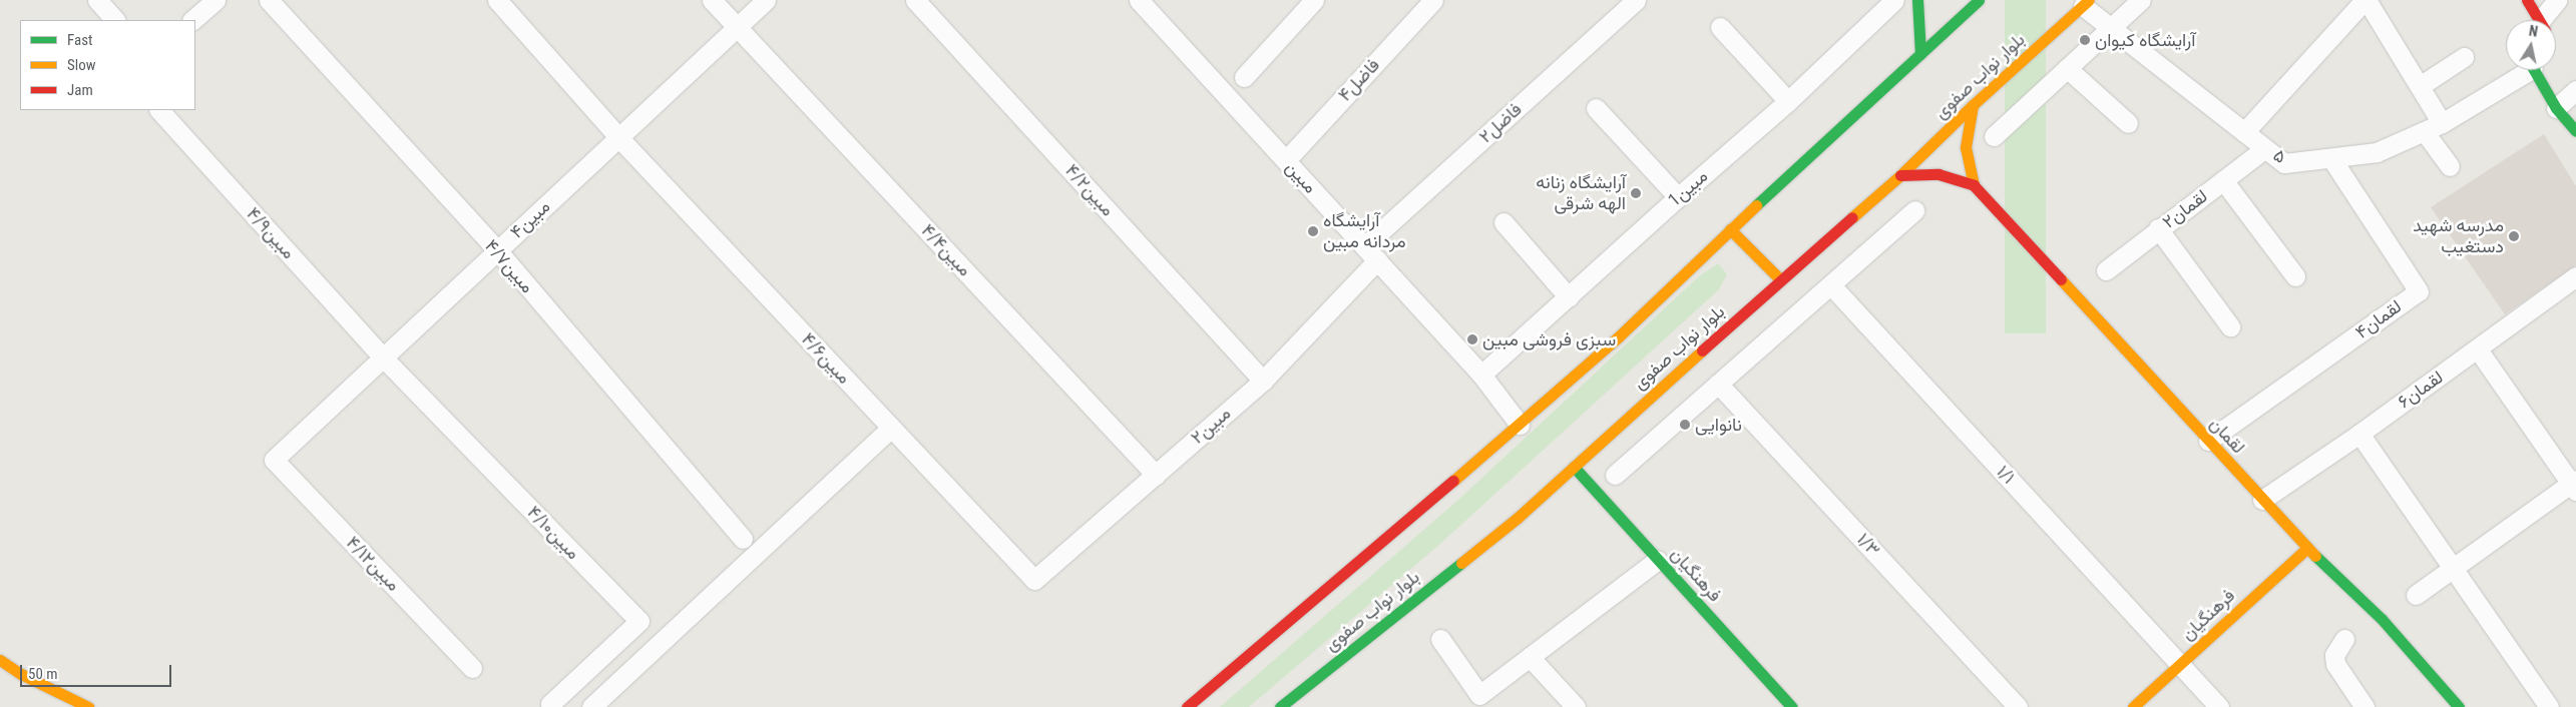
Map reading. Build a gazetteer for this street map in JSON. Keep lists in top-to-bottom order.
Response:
{
  "streets": {
    "main road": ["بلوار نواب صفوی", "لقمان", "فرهنگیان"],
    "street": [
      "۴فاضل",
      "۲فاضل",
      "۵",
      "مبین",
      "1مبین",
      "۴/۲مبین",
      "۲لقمان",
      "۴مبین",
      "۴/۹مبین",
      "۴/۴مبین",
      "۴/۷مبین",
      "لقمان۴",
      "۴/۶مبین",
      "۶لقمان",
      "۲مبین",
      "۱/۱",
      "۴/۱۰مبین",
      "۱/۳",
      "۴/۱۲مبین"
    ]
  },
  "crossings": [
    ["بلوار نواب صفوی", "۵"],
    ["بلوار نواب صفوی", "فرهنگیان"],
    ["۴فاضل", "مبین"],
    ["۲فاضل", "مبین"],
    ["۵", "۲لقمان"],
    ["۵", "لقمان۴"],
    ["مبین", "1مبین"],
    ["مبین", "۲مبین"],
    ["۴/۲مبین", "۲مبین"],
    ["۴مبین", "۴/۹مبین"],
    ["۴مبین", "۴/۴مبین"],
    ["۴مبین", "۴/۷مبین"],
    ["۴مبین", "۴/۶مبین"],
    ["۴مبین", "۴/۱۰مبین"],
    ["۴مبین", "۴/۱۲مبین"],
    ["۴/۹مبین", "۴/۱۰مبین"],
    ["۴/۴مبین", "۲مبین"],
    ["لقمان۴", "لقمان"],
    ["۴/۶مبین", "۲مبین"],
    ["۶لقمان", "لقمان"],
    ["لقمان", "فرهنگیان"],
    ["۱/۱", "فرهنگیان"]
  ],
  "places": [
    "آرایشگاه کیوان",
    "آرایشگاه زنانه الهه شرقی",
    "آرایشگاه مردانه مبین",
    "مدرسه شهید دستغیب",
    "سبزی فروشی مبین",
    "نانوایی"
  ],
  "legend": ["Fast", "Slow", "Jam"],
  "scale_bar": "50 m",
  "north": "top"
}
